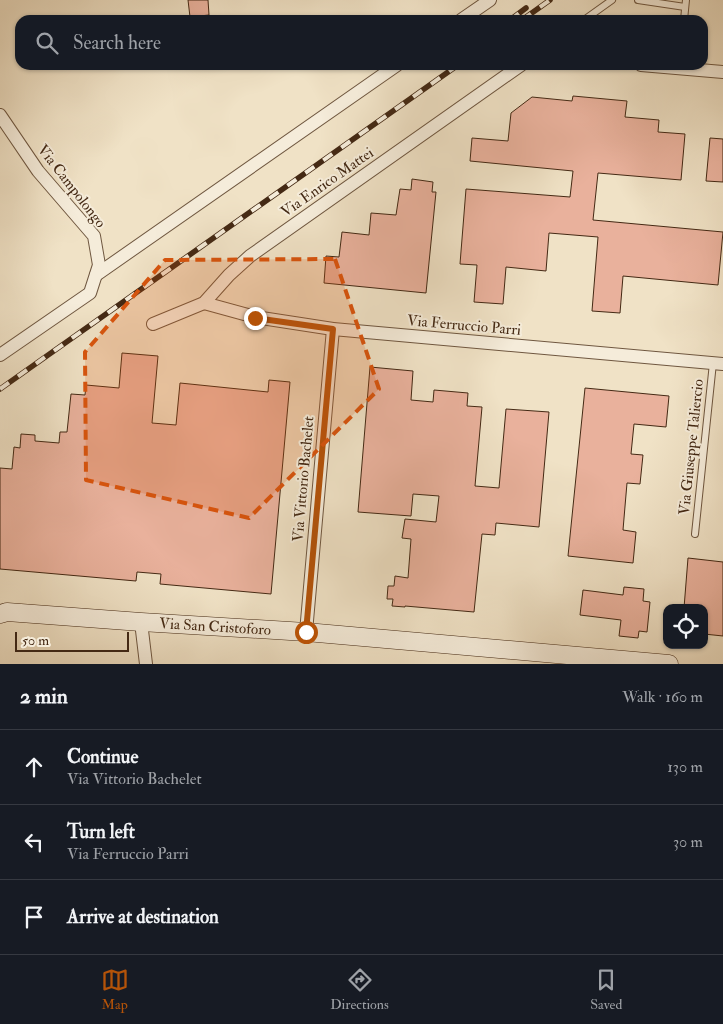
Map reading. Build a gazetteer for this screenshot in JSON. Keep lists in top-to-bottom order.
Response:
{
  "streets": {
    "street": [
      "Via Enrico Mattei",
      "Via Campolongo",
      "Via Ferruccio Parri",
      "Via Vittorio Bachelet",
      "Via San Cristoforo"
    ],
    "lane": ["Via Giuseppe Taliercio"]
  },
  "crossings": [
    ["Via Enrico Mattei", "Via Ferruccio Parri"],
    ["Via Ferruccio Parri", "Via Giuseppe Taliercio"],
    ["Via Ferruccio Parri", "Via Vittorio Bachelet"],
    ["Via Vittorio Bachelet", "Via San Cristoforo"]
  ],
  "scale_bar": "50 m",
  "page": {
    "search": "Search here",
    "scale": "50 m",
    "heading": ["2 min", "Walk · 160 m"],
    "list": [
      ["Continue", "Via Vittorio Bachelet", "130 m"],
      ["Turn left", "Via Ferruccio Parri", "30 m"],
      "Arrive at destination"
    ],
    "nav": ["Map", "Directions", "Saved"]
  }
}
